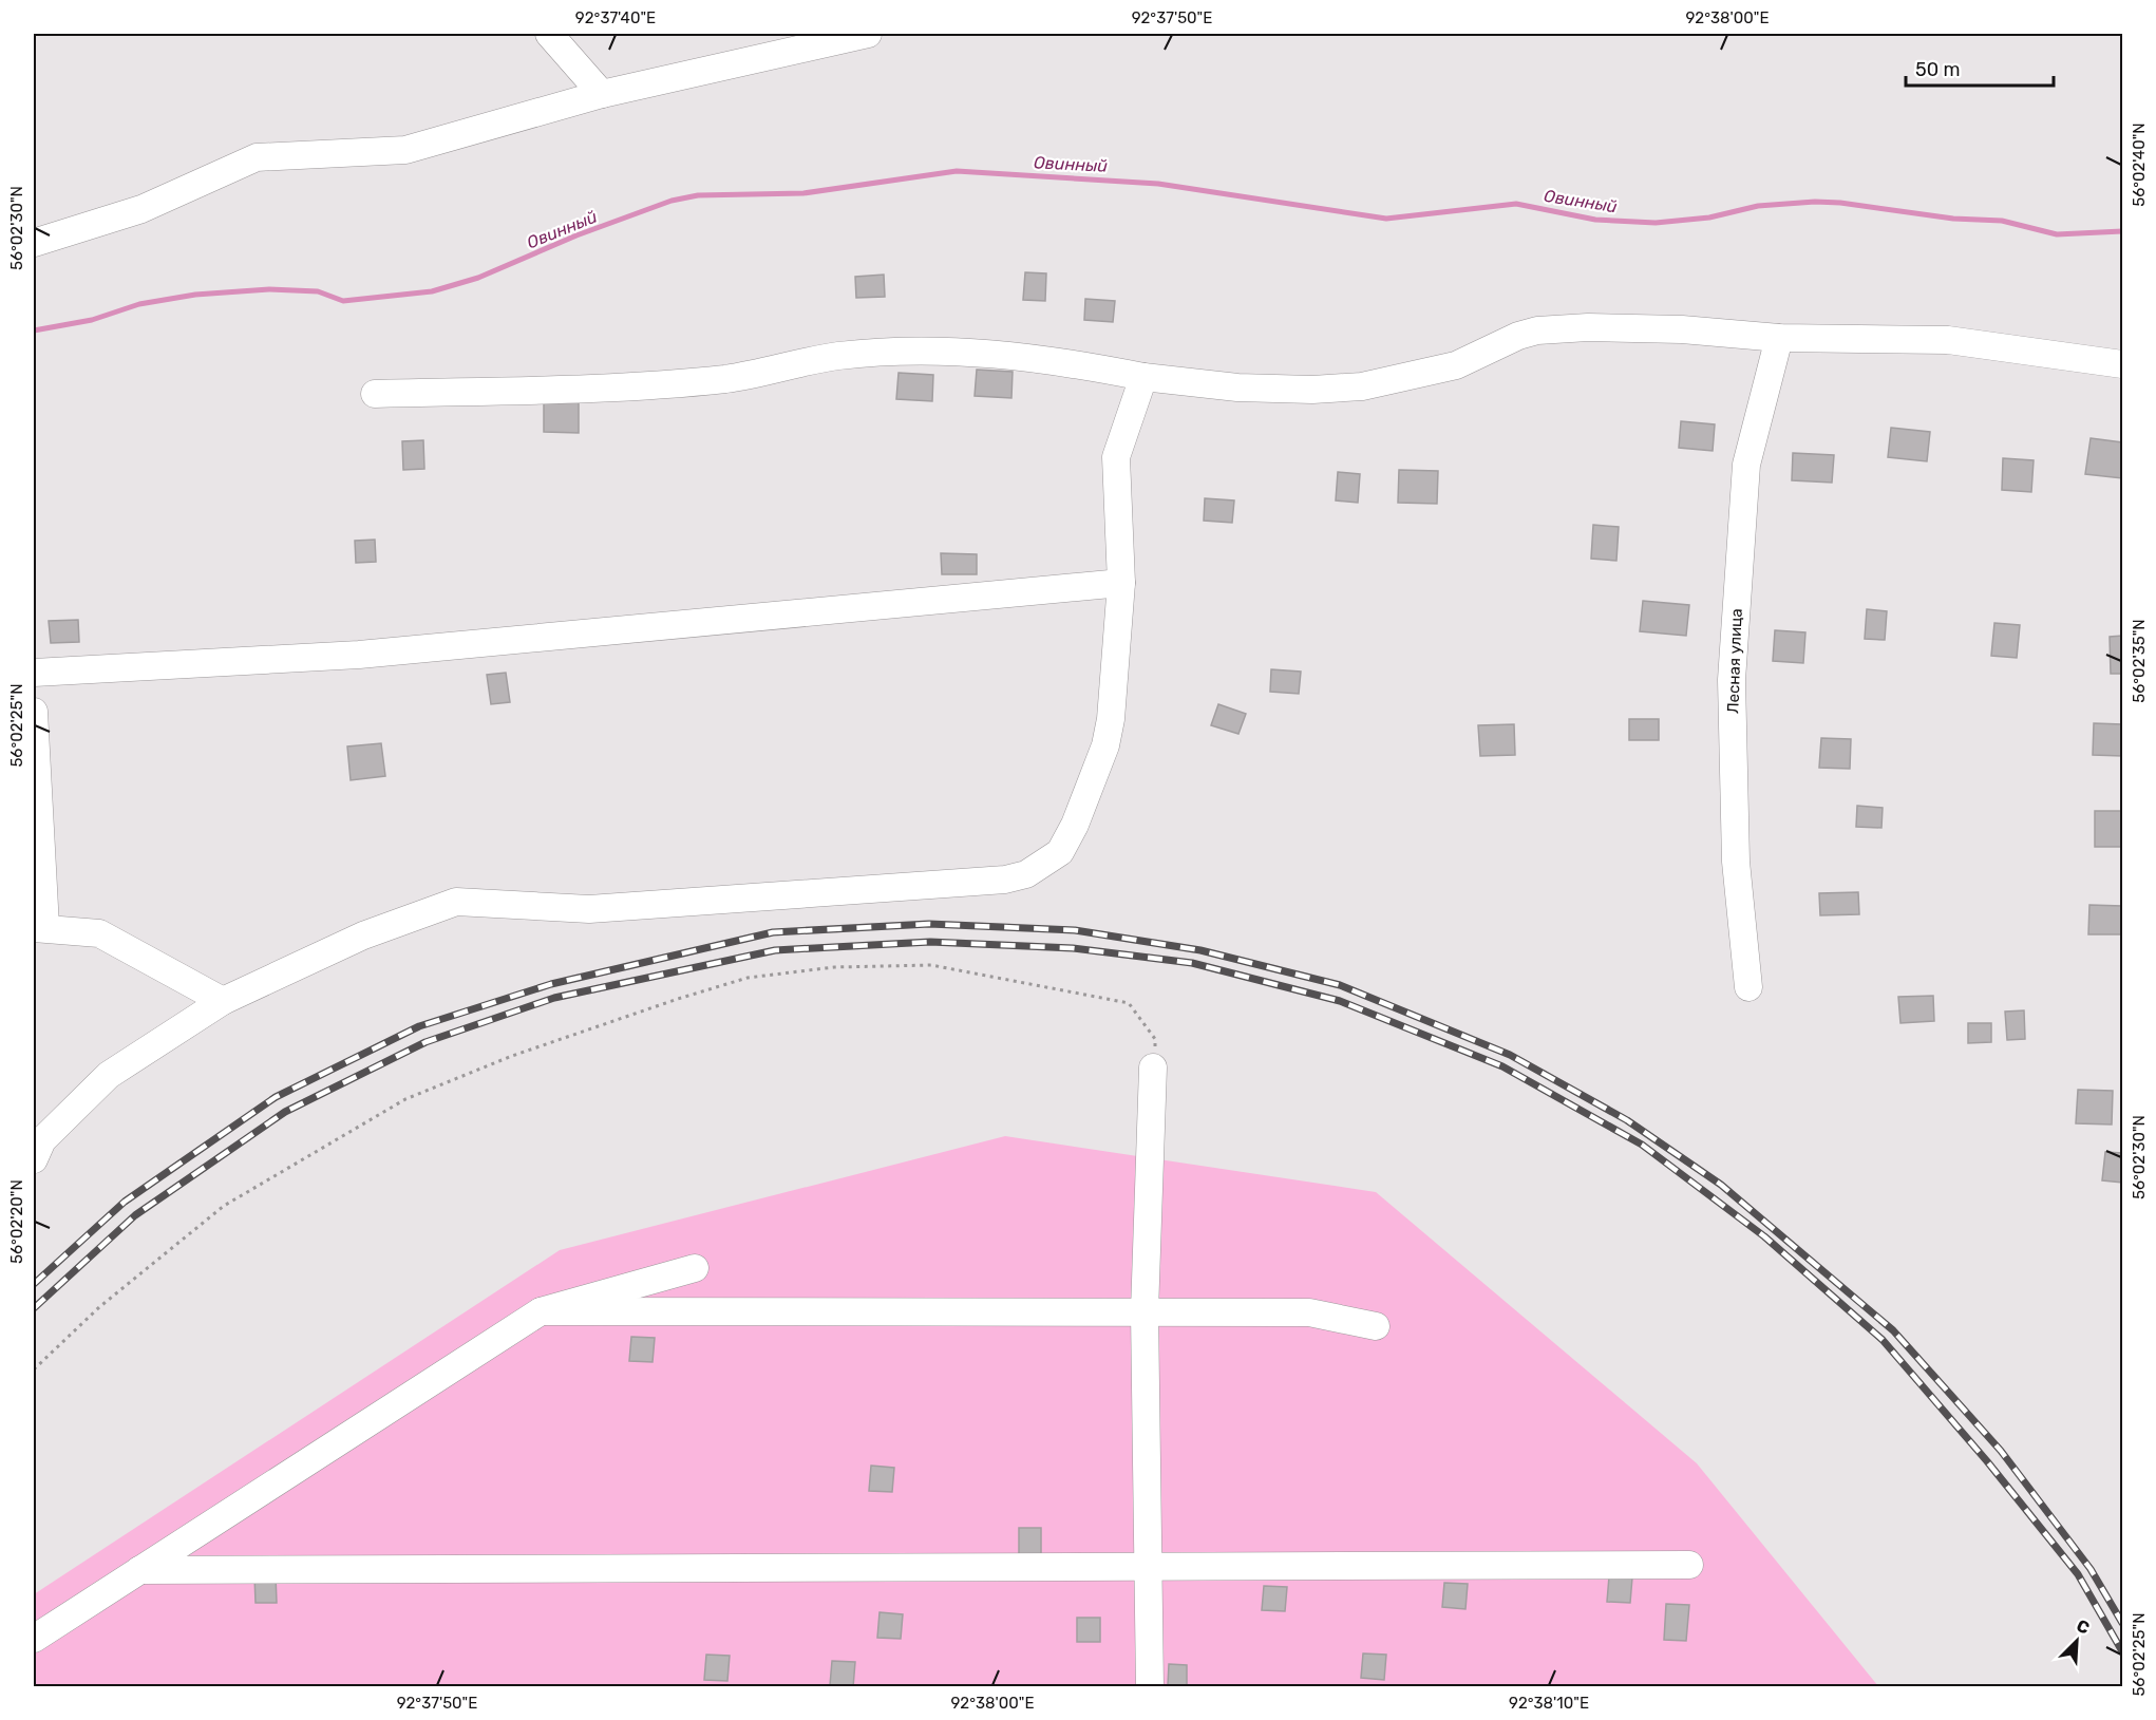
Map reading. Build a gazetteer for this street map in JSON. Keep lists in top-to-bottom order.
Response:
{
  "streets": {
    "street": ["Лесная улица"]
  },
  "water": ["Овинный"],
  "scale_bar": "50 m",
  "north": "top right",
  "coordinates": [
    "92°37'40\"E",
    "92°37'50\"E",
    "92°38'00\"E",
    "56°02'40\"N",
    "56°02'30\"N",
    "56°02'35\"N",
    "56°02'25\"N",
    "56°02'20\"N",
    "92°38'10\"E"
  ]
}
